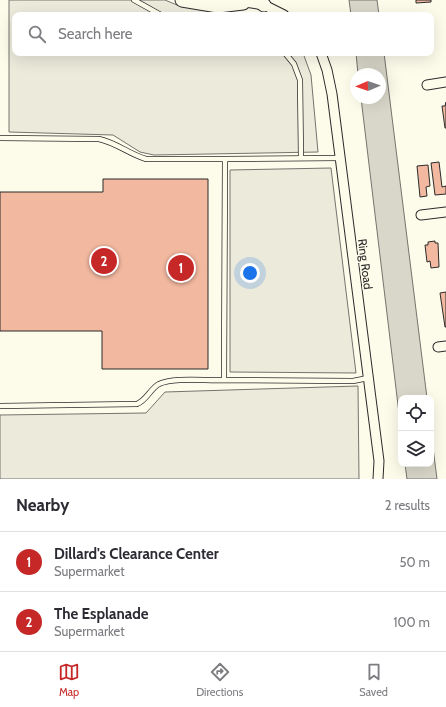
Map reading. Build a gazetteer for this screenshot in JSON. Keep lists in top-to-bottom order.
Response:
{
  "streets": {
    "street": ["Ring Road"]
  },
  "north": "left",
  "page": {
    "search": "Search here",
    "pins": ["2", "1"],
    "heading": ["Nearby", "2 results"],
    "list": [
      {
        "mark": "1",
        "name": "Dillard's Clearance Center",
        "note": "Supermarket",
        "value": "50 m"
      },
      {
        "mark": "2",
        "name": "The Esplanade",
        "note": "Supermarket",
        "value": "100 m"
      }
    ],
    "nav": ["Map", "Directions", "Saved"]
  }
}
